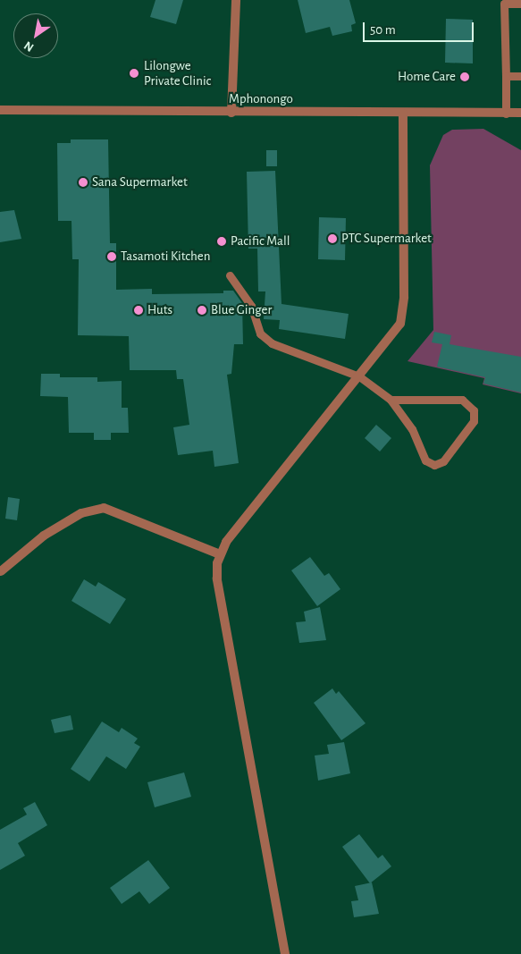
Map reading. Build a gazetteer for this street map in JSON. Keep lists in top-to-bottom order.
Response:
{
  "streets": {
    "street": ["Mphonongo"]
  },
  "places": [
    "Lilongwe Private Clinic",
    "Home Care",
    "Sana Supermarket",
    "PTC Supermarket",
    "Pacific Mall",
    "Tasamoti Kitchen",
    "Huts",
    "Blue Ginger"
  ],
  "scale_bar": "50 m",
  "north": "bottom left"
}
